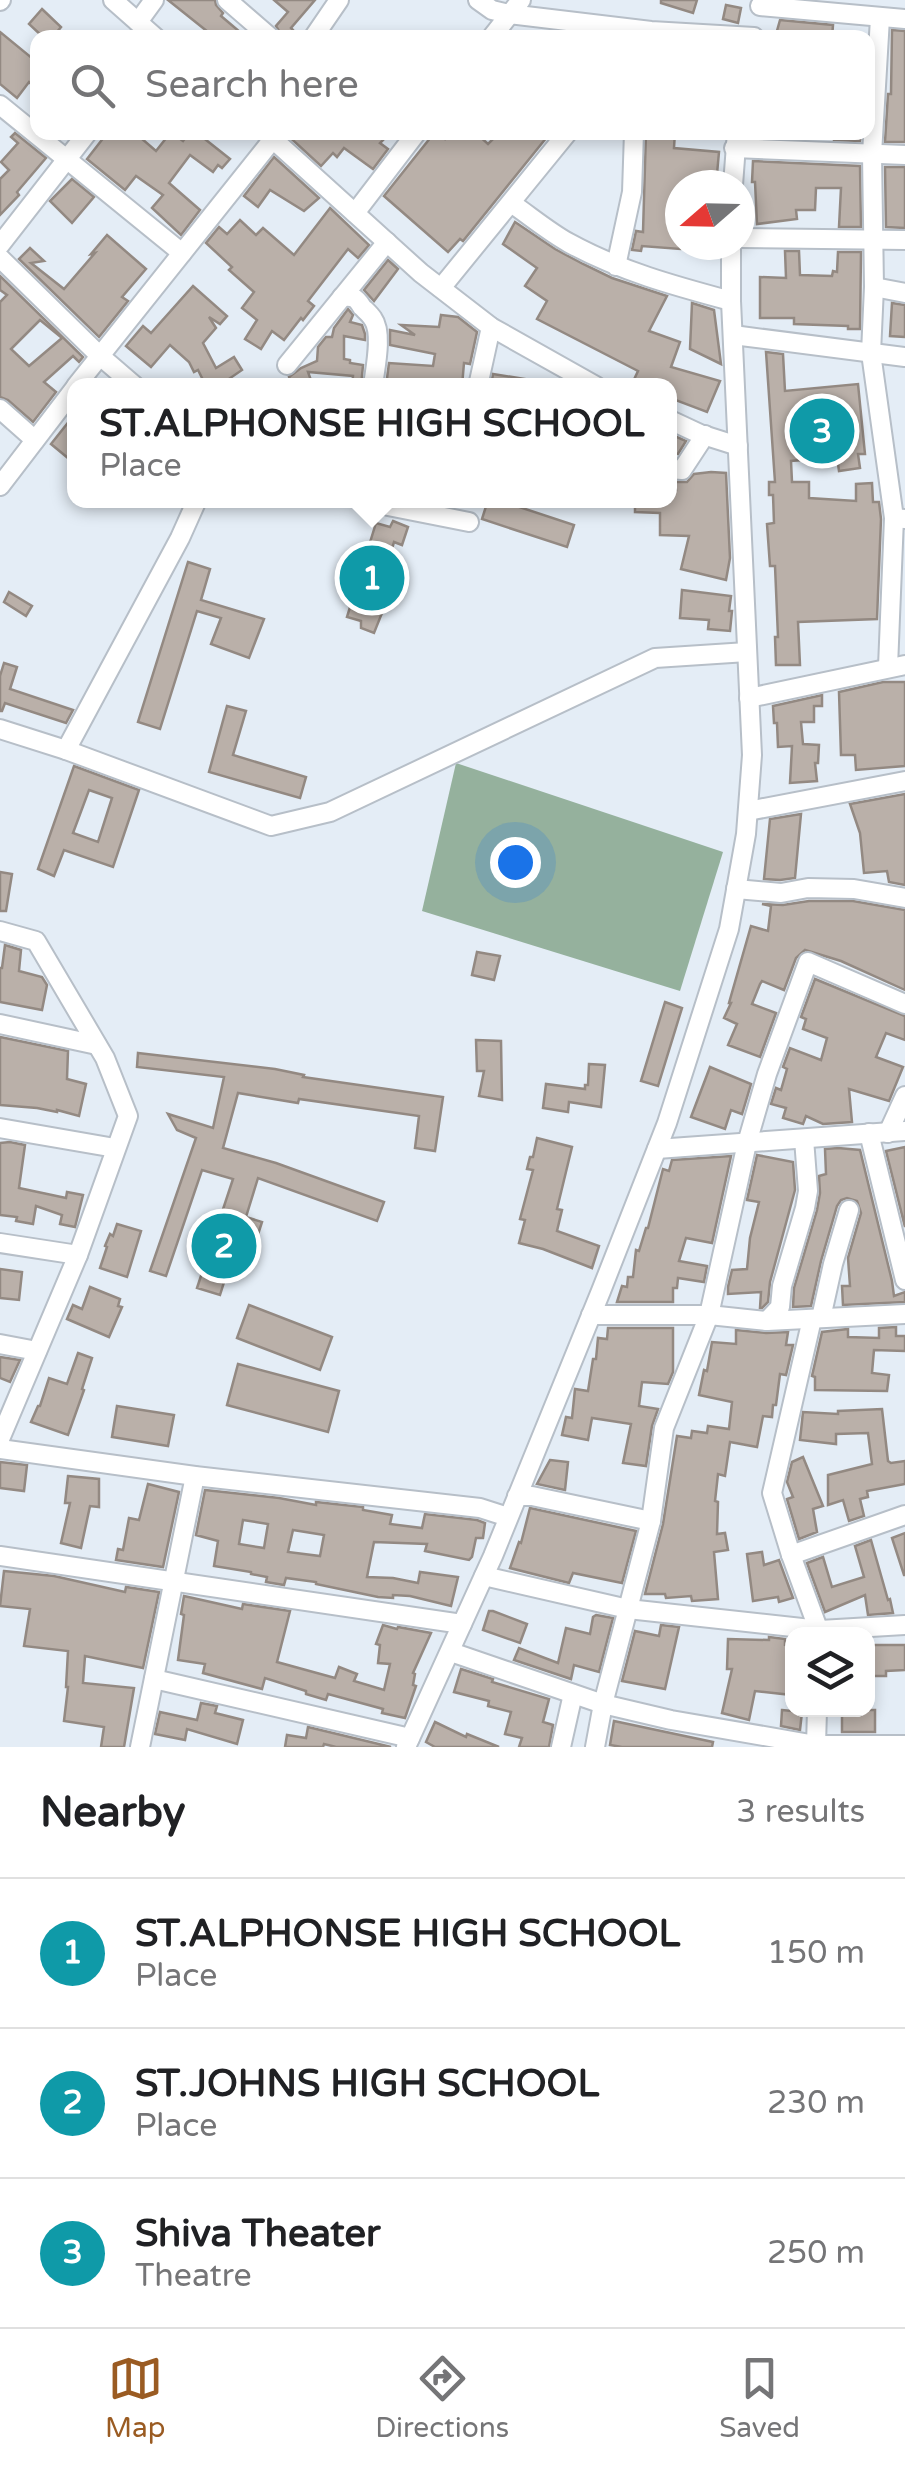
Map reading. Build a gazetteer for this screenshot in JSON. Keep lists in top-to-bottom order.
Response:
{
  "north": "left",
  "page": {
    "search": "Search here",
    "popup": ["ST.ALPHONSE HIGH SCHOOL", "Place"],
    "pins": ["3", "1", "2"],
    "heading": ["Nearby", "3 results"],
    "list": [
      {
        "mark": "1",
        "name": "ST.ALPHONSE HIGH SCHOOL",
        "note": "Place",
        "value": "150 m"
      },
      {
        "mark": "2",
        "name": "ST.JOHNS HIGH SCHOOL",
        "note": "Place",
        "value": "230 m"
      },
      {
        "mark": "3",
        "name": "Shiva Theater",
        "note": "Theatre",
        "value": "250 m"
      }
    ],
    "nav": ["Map", "Directions", "Saved"]
  }
}
